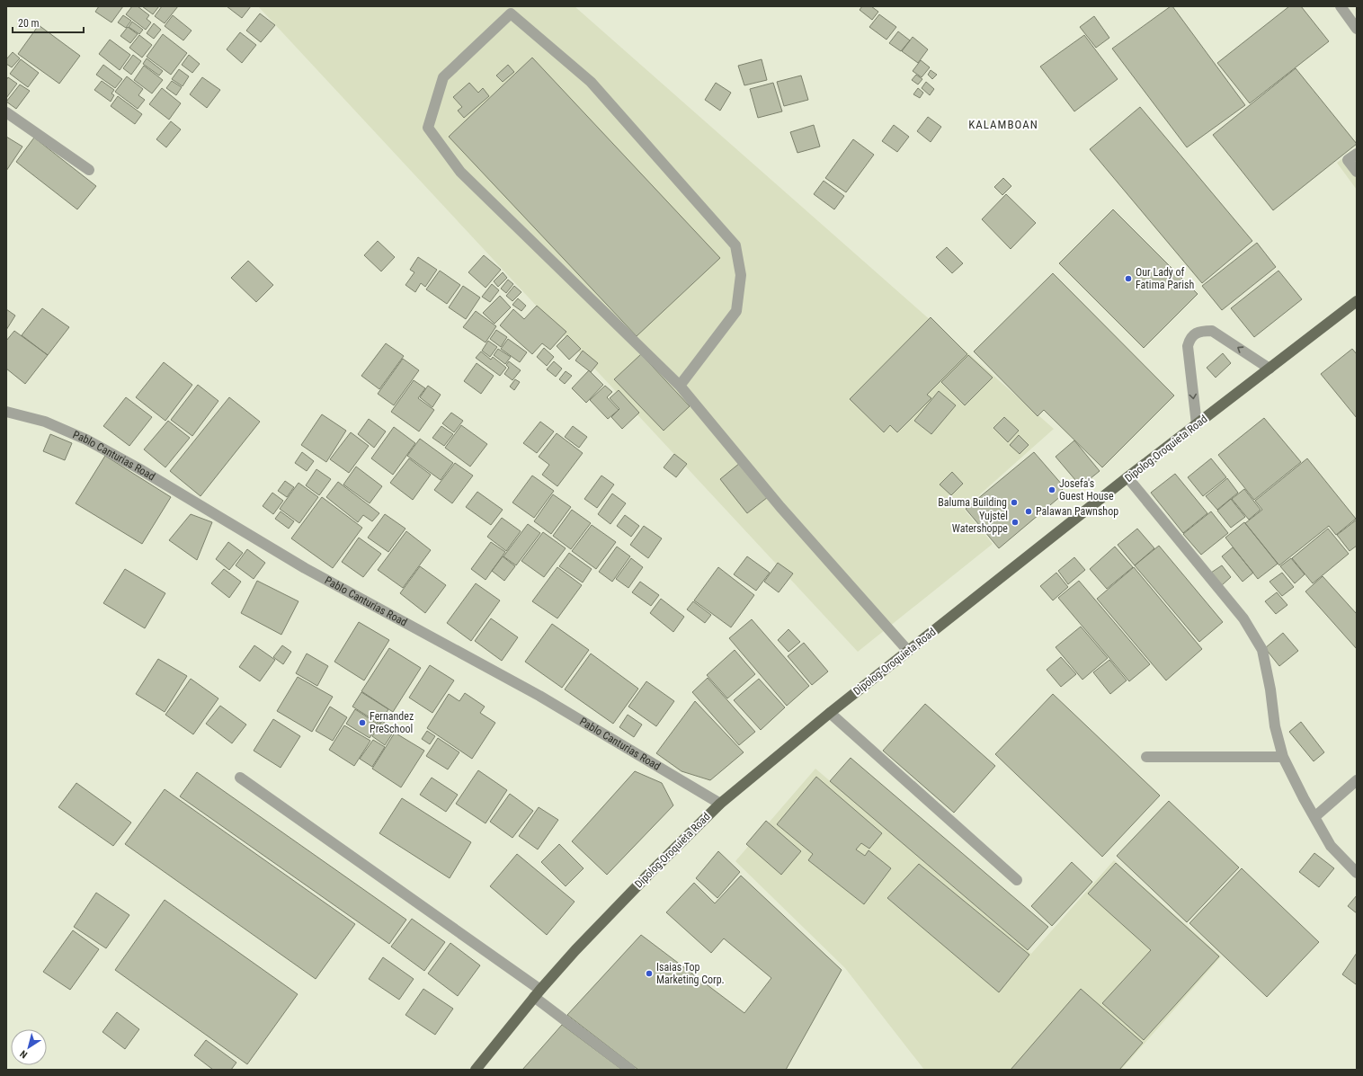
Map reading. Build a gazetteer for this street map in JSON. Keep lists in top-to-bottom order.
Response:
{
  "streets": {
    "main road": ["Dipolog-Oroquieta Road"],
    "street": ["Pablo Canturias Road"]
  },
  "crossings": [
    ["Dipolog-Oroquieta Road", "Pablo Canturias Road"]
  ],
  "districts": ["KALAMBOAN"],
  "places": [
    "Our Lady of Fatima Parish",
    "Josefa's Guest House",
    "Baluma Building",
    "Palawan Pawnshop",
    "Yujstel Watershoppe",
    "Fernandez PreSchool",
    "Isaias Top Marketing Corp."
  ],
  "scale_bar": "20 m",
  "north": "bottom left"
}
